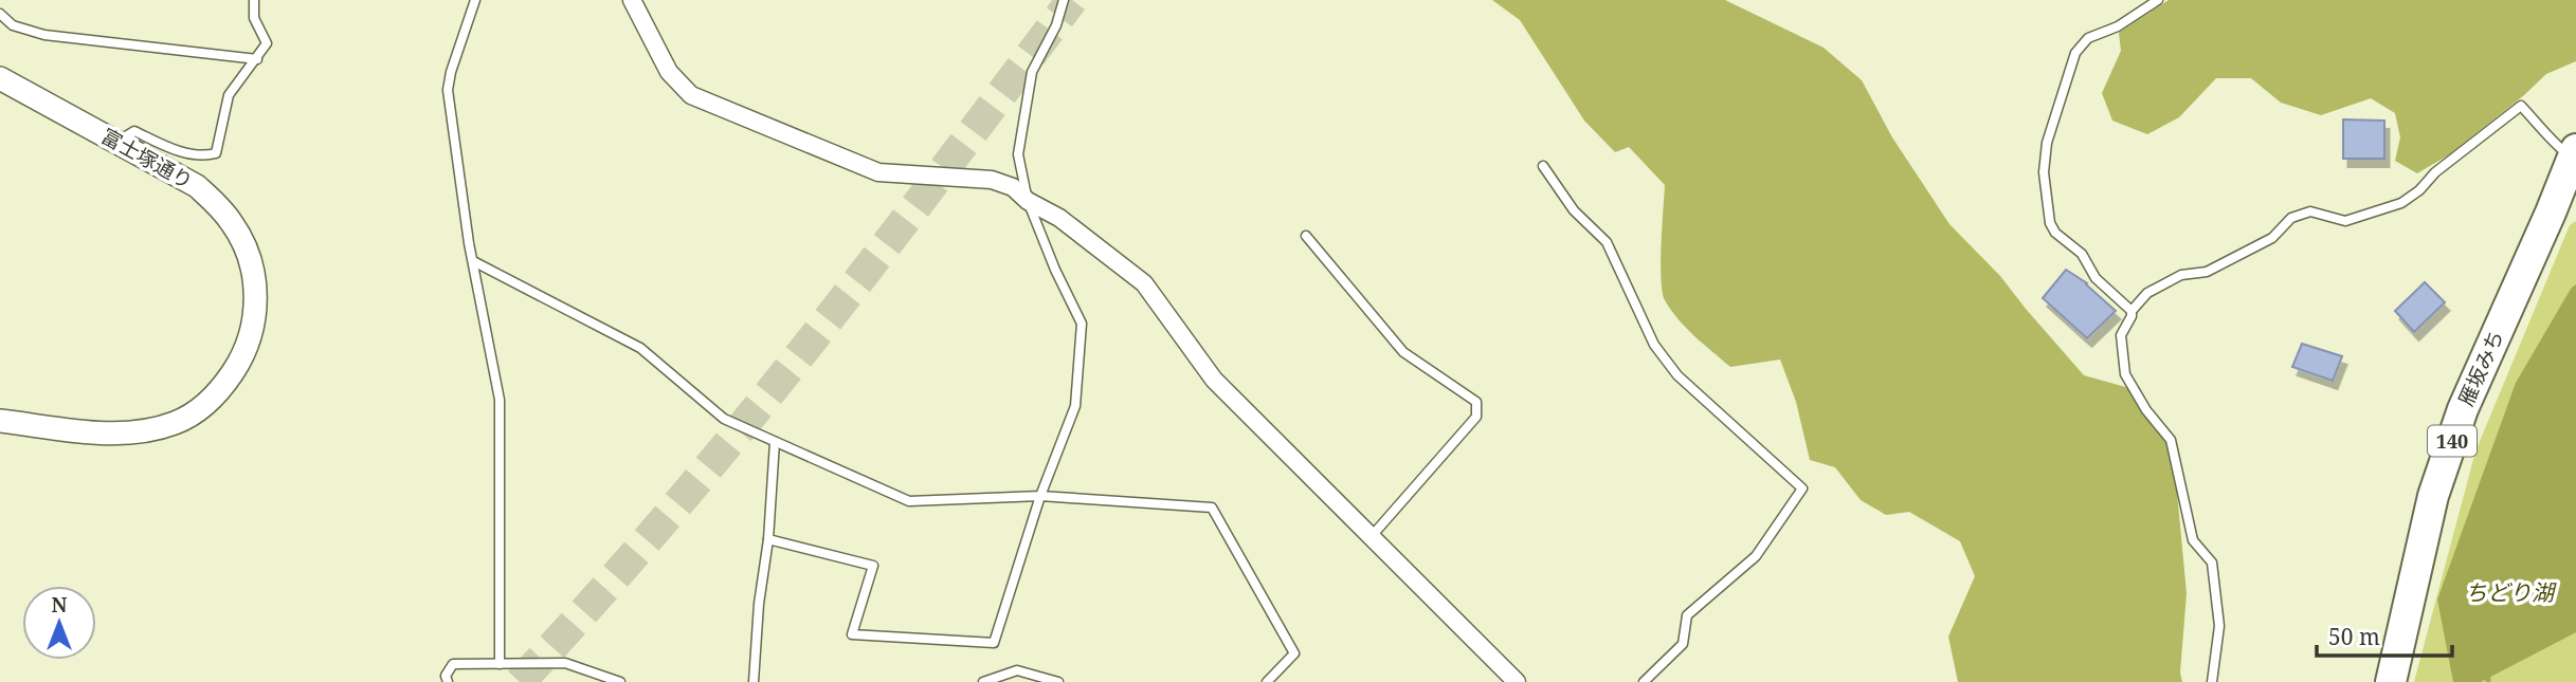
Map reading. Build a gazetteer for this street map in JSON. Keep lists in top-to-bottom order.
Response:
{
  "streets": {
    "highway": ["雁坂みち", "140"],
    "street": ["富士塚通り"]
  },
  "water": ["ちどり湖"],
  "scale_bar": "50 m",
  "north": "top"
}
